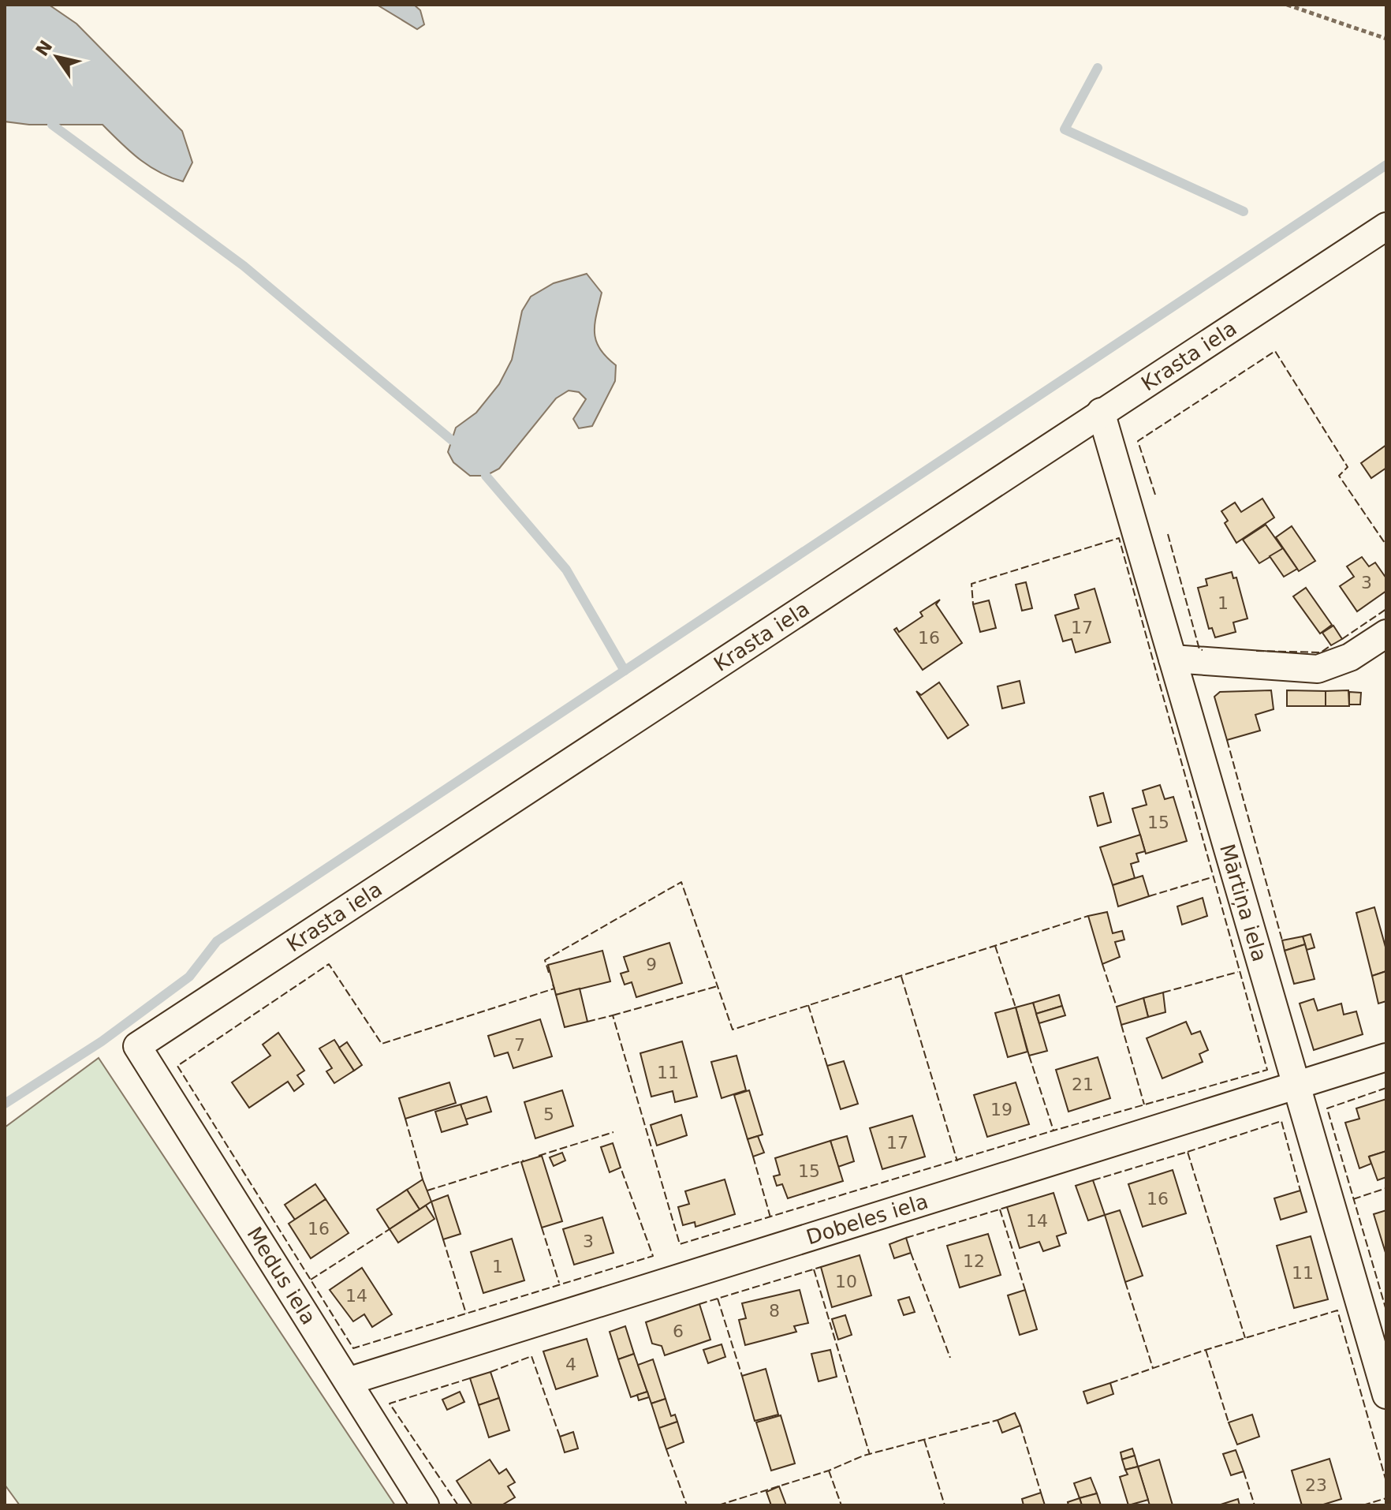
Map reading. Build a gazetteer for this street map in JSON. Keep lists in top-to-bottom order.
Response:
{
  "streets": {
    "street": [
      "Krasta iela",
      "Mārtiņa iela",
      "Dobeles iela",
      "Medus iela"
    ]
  },
  "crossings": [
    ["Krasta iela", "Mārtiņa iela"],
    ["Krasta iela", "Medus iela"],
    ["Mārtiņa iela", "Dobeles iela"],
    ["Dobeles iela", "Medus iela"]
  ],
  "house_numbers": [
    "3",
    "1",
    "17",
    "16",
    "15",
    "9",
    "7",
    "11",
    "21",
    "19",
    "5",
    "17",
    "15",
    "16",
    "14",
    "16",
    "3",
    "12",
    "1",
    "11",
    "10",
    "14",
    "8",
    "6",
    "4",
    "23"
  ],
  "north": "top left"
}
